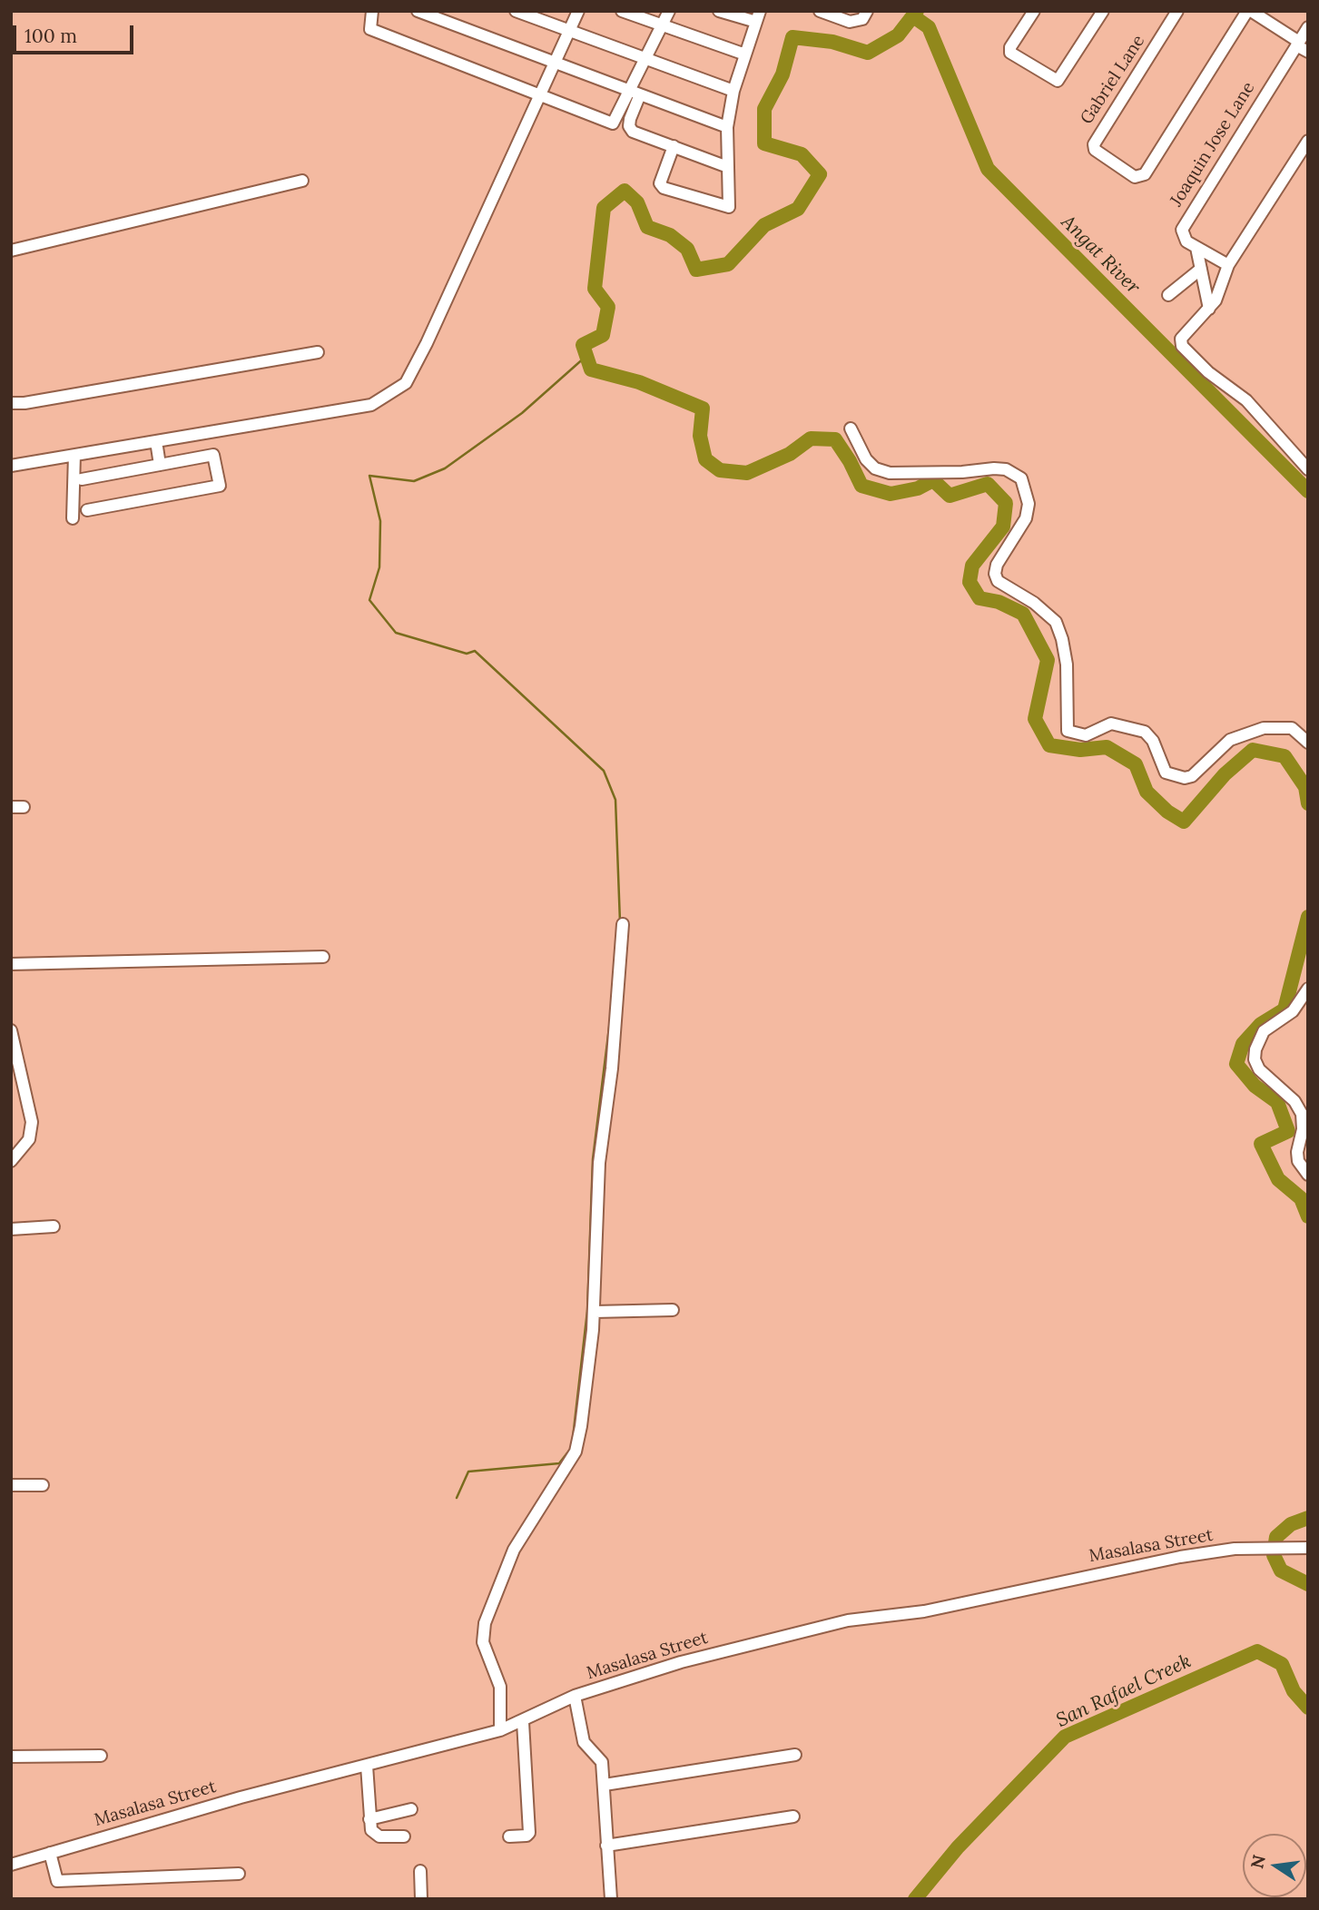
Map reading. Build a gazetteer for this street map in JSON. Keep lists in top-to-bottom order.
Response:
{
  "streets": {
    "street": ["Gabriel Lane", "Joaquin Jose Lane", "Masalasa Street"]
  },
  "water": ["Angat River", "San Rafael Creek"],
  "scale_bar": "100 m",
  "north": "left"
}
